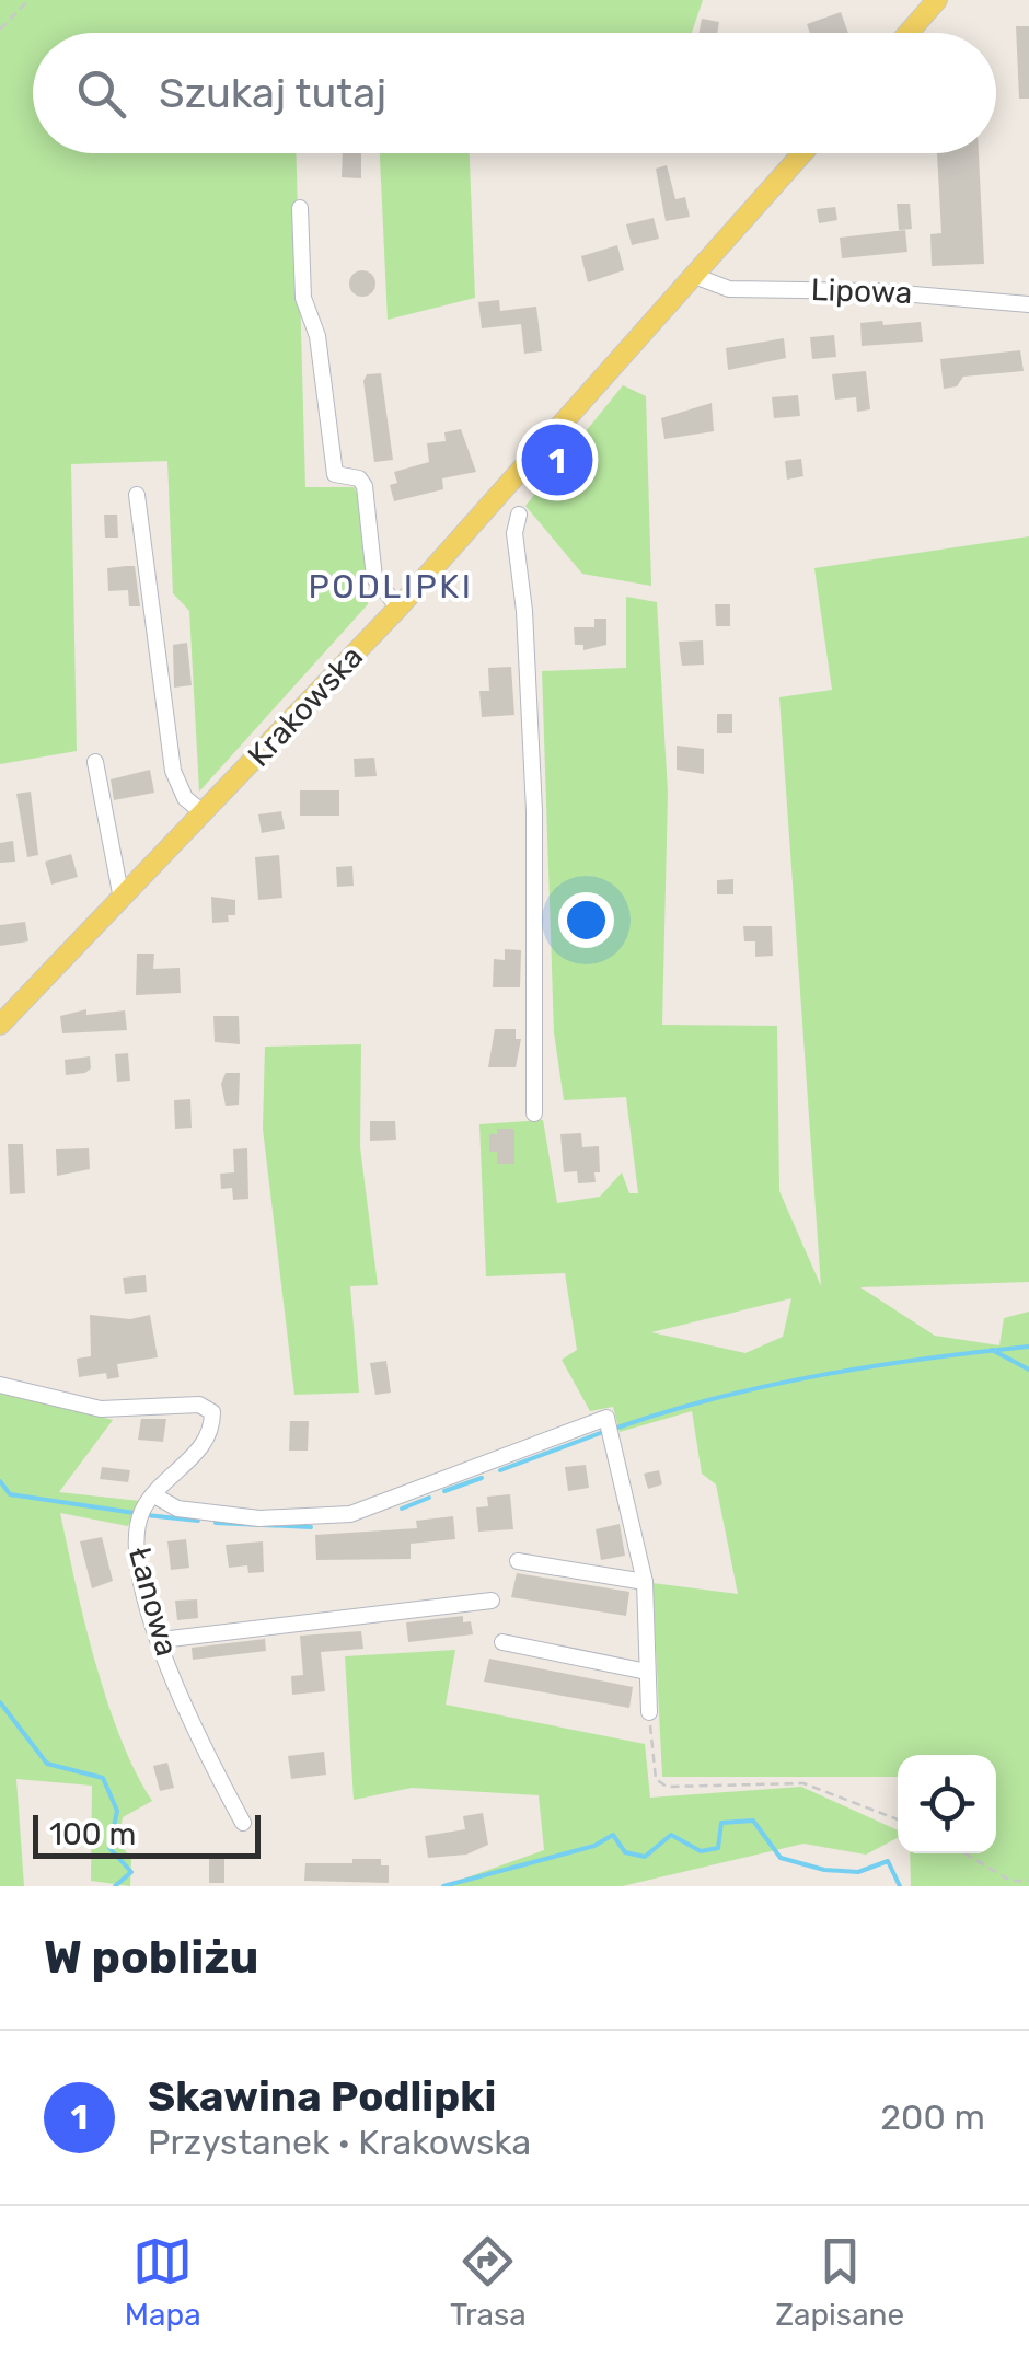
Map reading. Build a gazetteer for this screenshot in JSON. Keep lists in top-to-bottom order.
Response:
{
  "streets": {
    "main road": ["Krakowska"],
    "street": ["Lipowa", "Łanowa"]
  },
  "crossings": [
    ["Lipowa", "Krakowska"]
  ],
  "districts": ["PODLIPKI"],
  "scale_bar": "100 m",
  "page": {
    "search": "Szukaj tutaj",
    "pins": "1",
    "scale": "100 m",
    "heading": "W pobliżu",
    "list": [
      {
        "mark": "1",
        "name": "Skawina Podlipki",
        "note": "Przystanek · Krakowska",
        "value": "200 m"
      }
    ],
    "nav": ["Mapa", "Trasa", "Zapisane"]
  }
}
